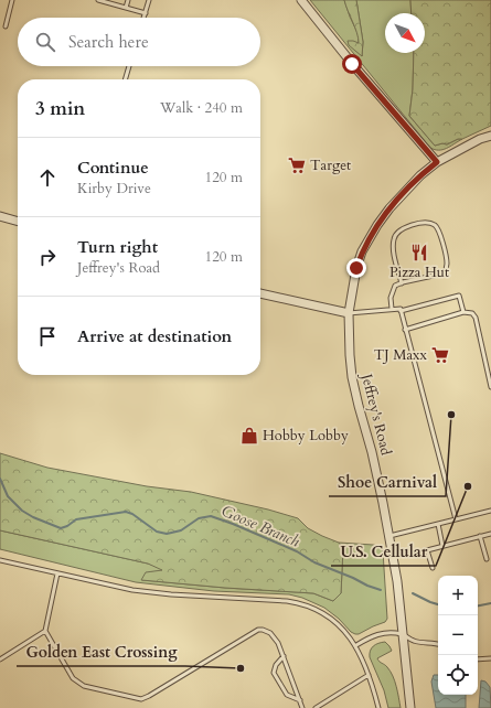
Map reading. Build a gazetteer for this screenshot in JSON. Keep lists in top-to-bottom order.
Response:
{
  "streets": {
    "street": ["Jeffrey's Road"]
  },
  "water": ["Goose Branch"],
  "places": {
    "supermarket": ["Target", "TJ Maxx"],
    "restaurant": ["Pizza Hut"],
    "other": ["Shoe Carnival", "U.S. Cellular", "Golden East Crossing"],
    "shop": ["Hobby Lobby"]
  },
  "north": "bottom right",
  "page": {
    "search": "Search here",
    "heading": ["3 min", "Walk · 240 m"],
    "list": [
      ["Continue", "Kirby Drive", "120 m"],
      ["Turn right", "Jeffrey's Road", "120 m"],
      "Arrive at destination"
    ],
    "map_buttons": ["+", "−"]
  }
}
